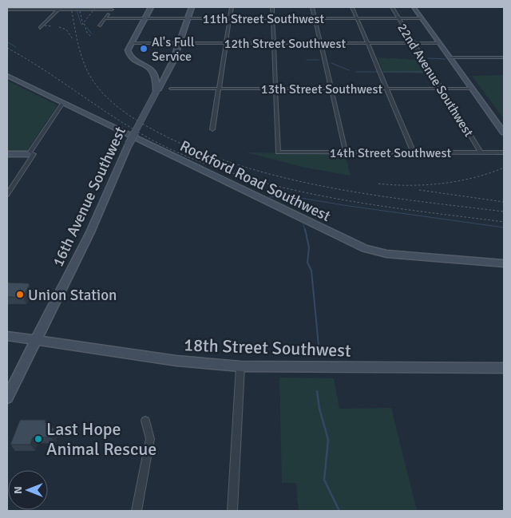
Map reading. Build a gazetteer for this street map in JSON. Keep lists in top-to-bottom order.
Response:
{
  "streets": {
    "main road": ["Rockford Road Southwest", "16th Avenue Southwest", "18th Street Southwest"],
    "street": [
      "11th Street Southwest",
      "12th Street Southwest",
      "22nd Avenue Southwest",
      "13th Street Southwest",
      "14th Street Southwest"
    ]
  },
  "crossings": [
    ["11th Street Southwest", "22nd Avenue Southwest"],
    ["11th Street Southwest", "16th Avenue Southwest"],
    ["12th Street Southwest", "22nd Avenue Southwest"],
    ["12th Street Southwest", "16th Avenue Southwest"],
    ["22nd Avenue Southwest", "13th Street Southwest"],
    ["22nd Avenue Southwest", "14th Street Southwest"],
    ["13th Street Southwest", "14th Street Southwest"],
    ["16th Avenue Southwest", "18th Street Southwest"]
  ],
  "places": ["Al's Full Service", "Union Station", "Last Hope Animal Rescue"],
  "north": "left"
}
